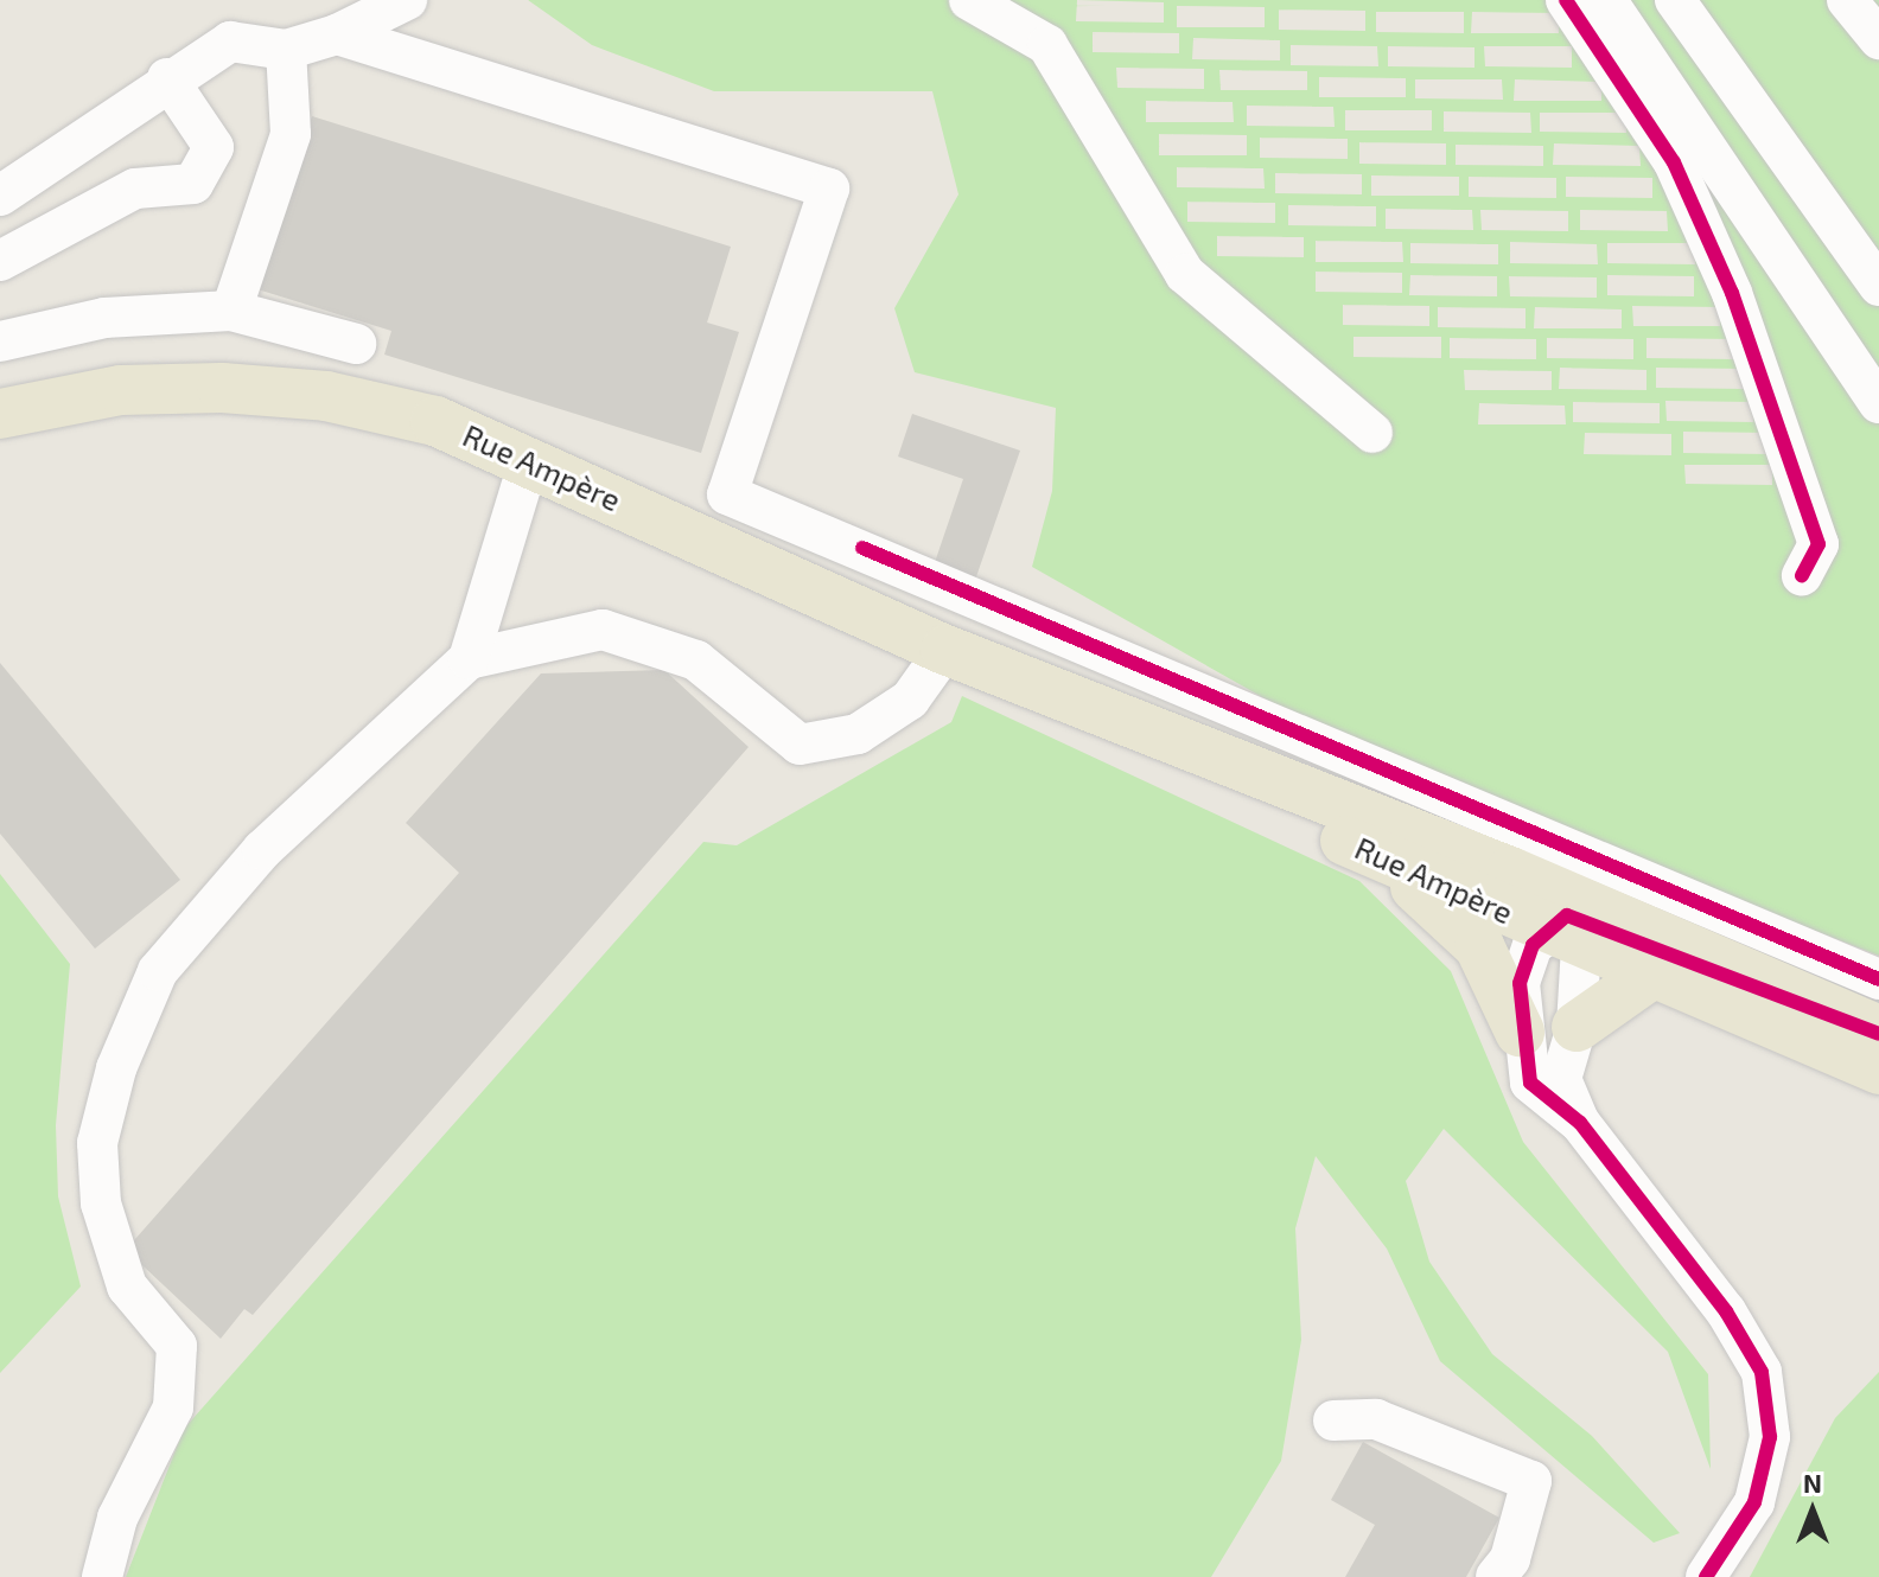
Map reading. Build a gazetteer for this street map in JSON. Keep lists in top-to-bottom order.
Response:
{
  "streets": {
    "main road": ["Rue Ampère"]
  },
  "north": "top"
}
